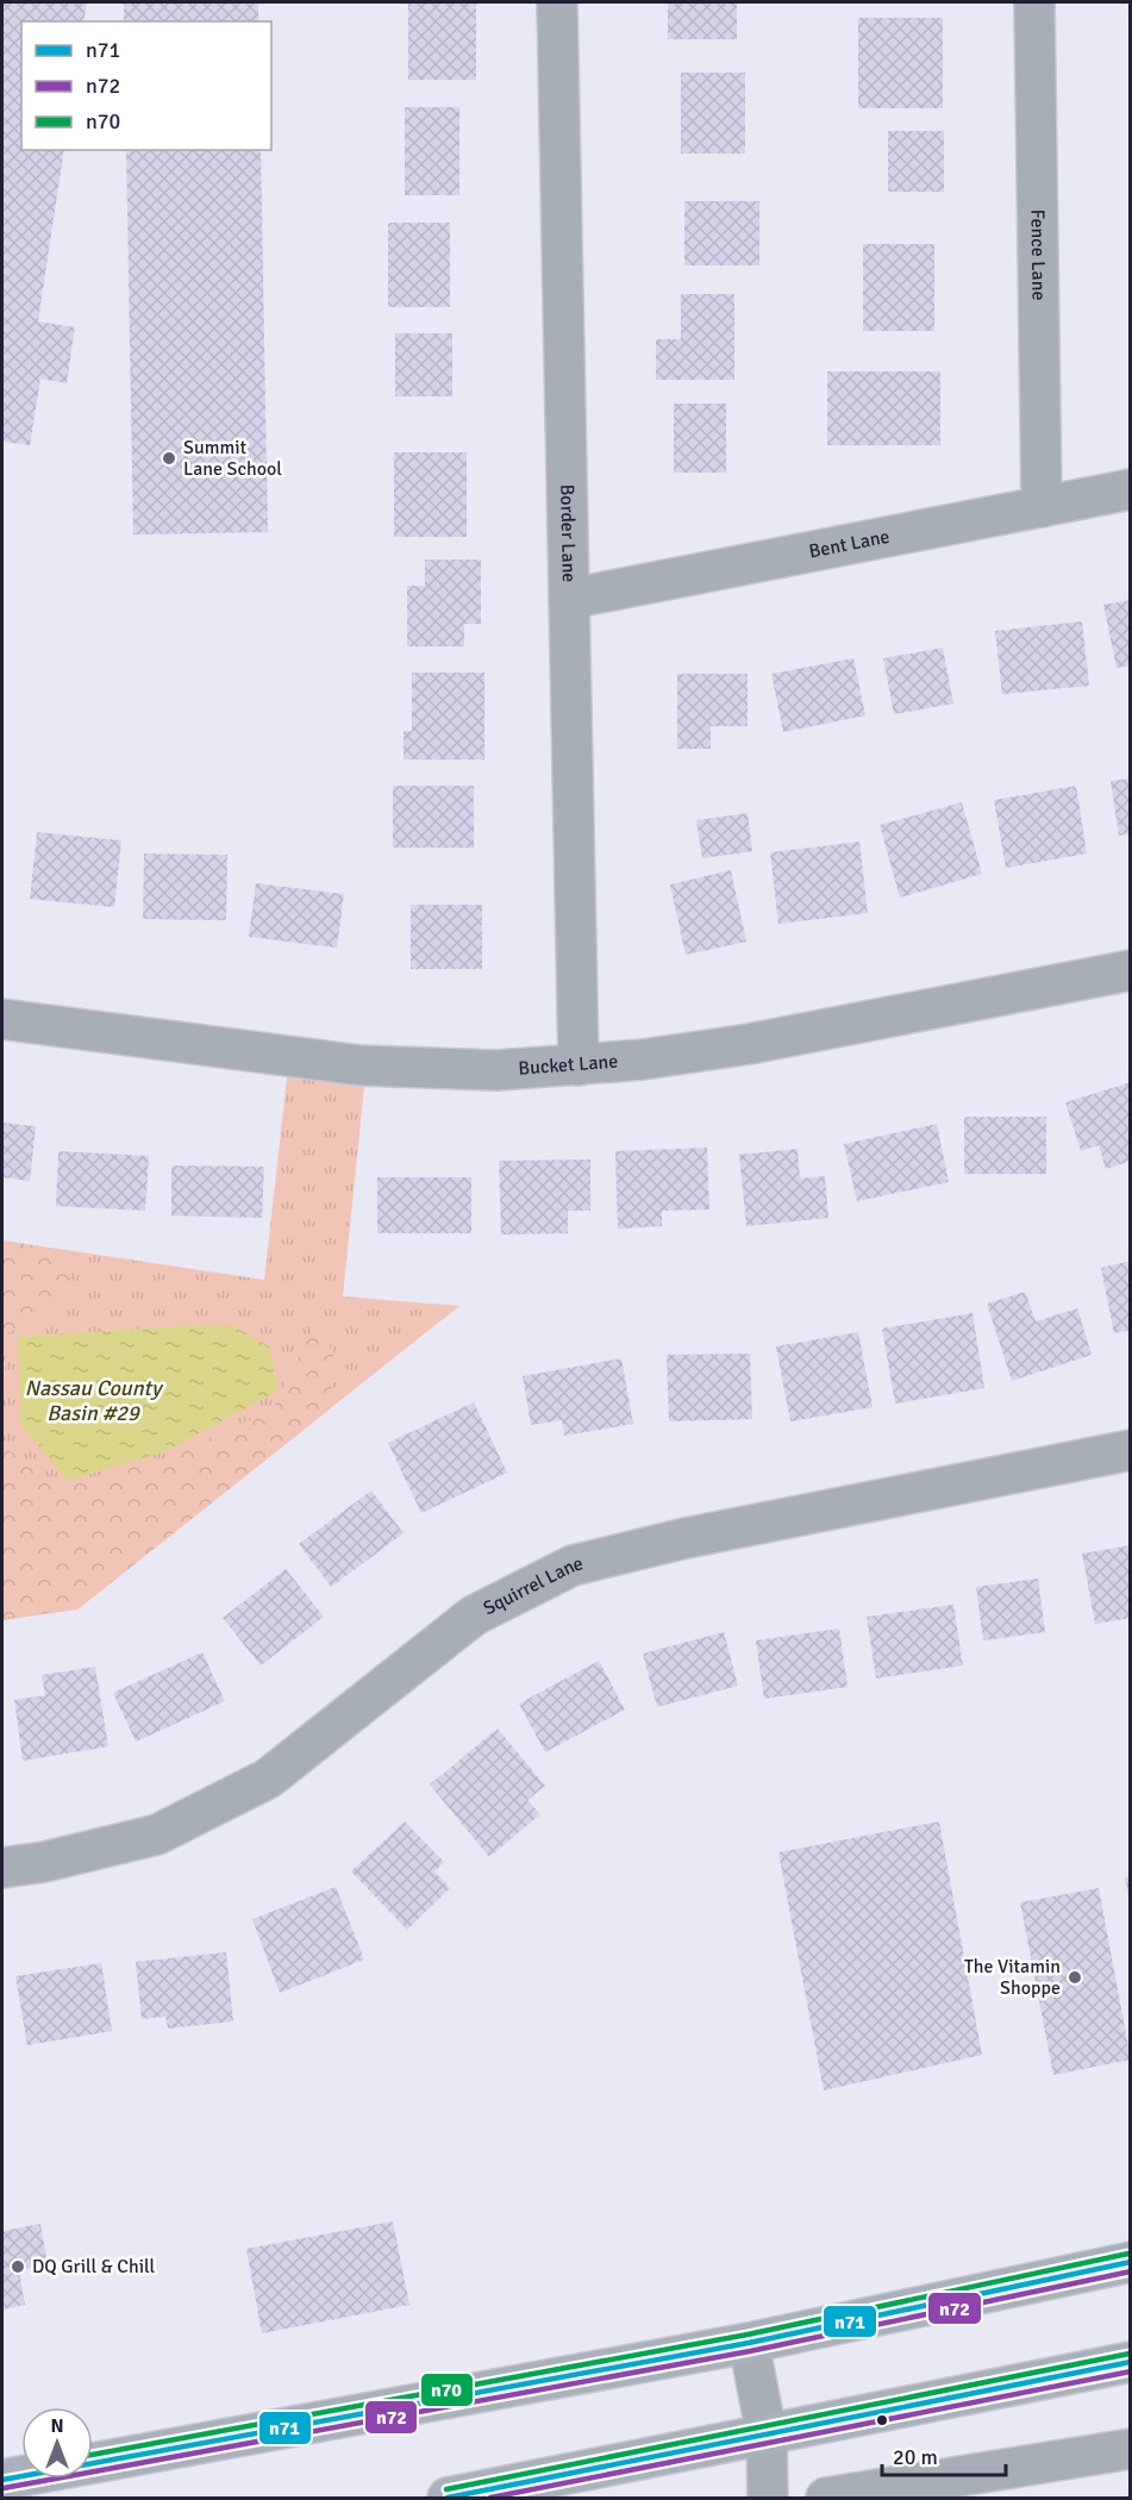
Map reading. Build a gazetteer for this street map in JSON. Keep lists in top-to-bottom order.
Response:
{
  "streets": {
    "street": [
      "Fence Lane",
      "Border Lane",
      "Bent Lane",
      "Bucket Lane",
      "Squirrel Lane"
    ]
  },
  "crossings": [
    ["Fence Lane", "Bent Lane"],
    ["Border Lane", "Bent Lane"],
    ["Border Lane", "Bucket Lane"]
  ],
  "water": ["Nassau County Basin #29"],
  "places": ["Summit Lane School", "The Vitamin Shoppe", "DQ Grill & Chill"],
  "lines": ["transit line n70", "transit line n71", "transit line n72"],
  "legend": ["n71", "n72", "n70"],
  "scale_bar": "20 m",
  "north": "top"
}
